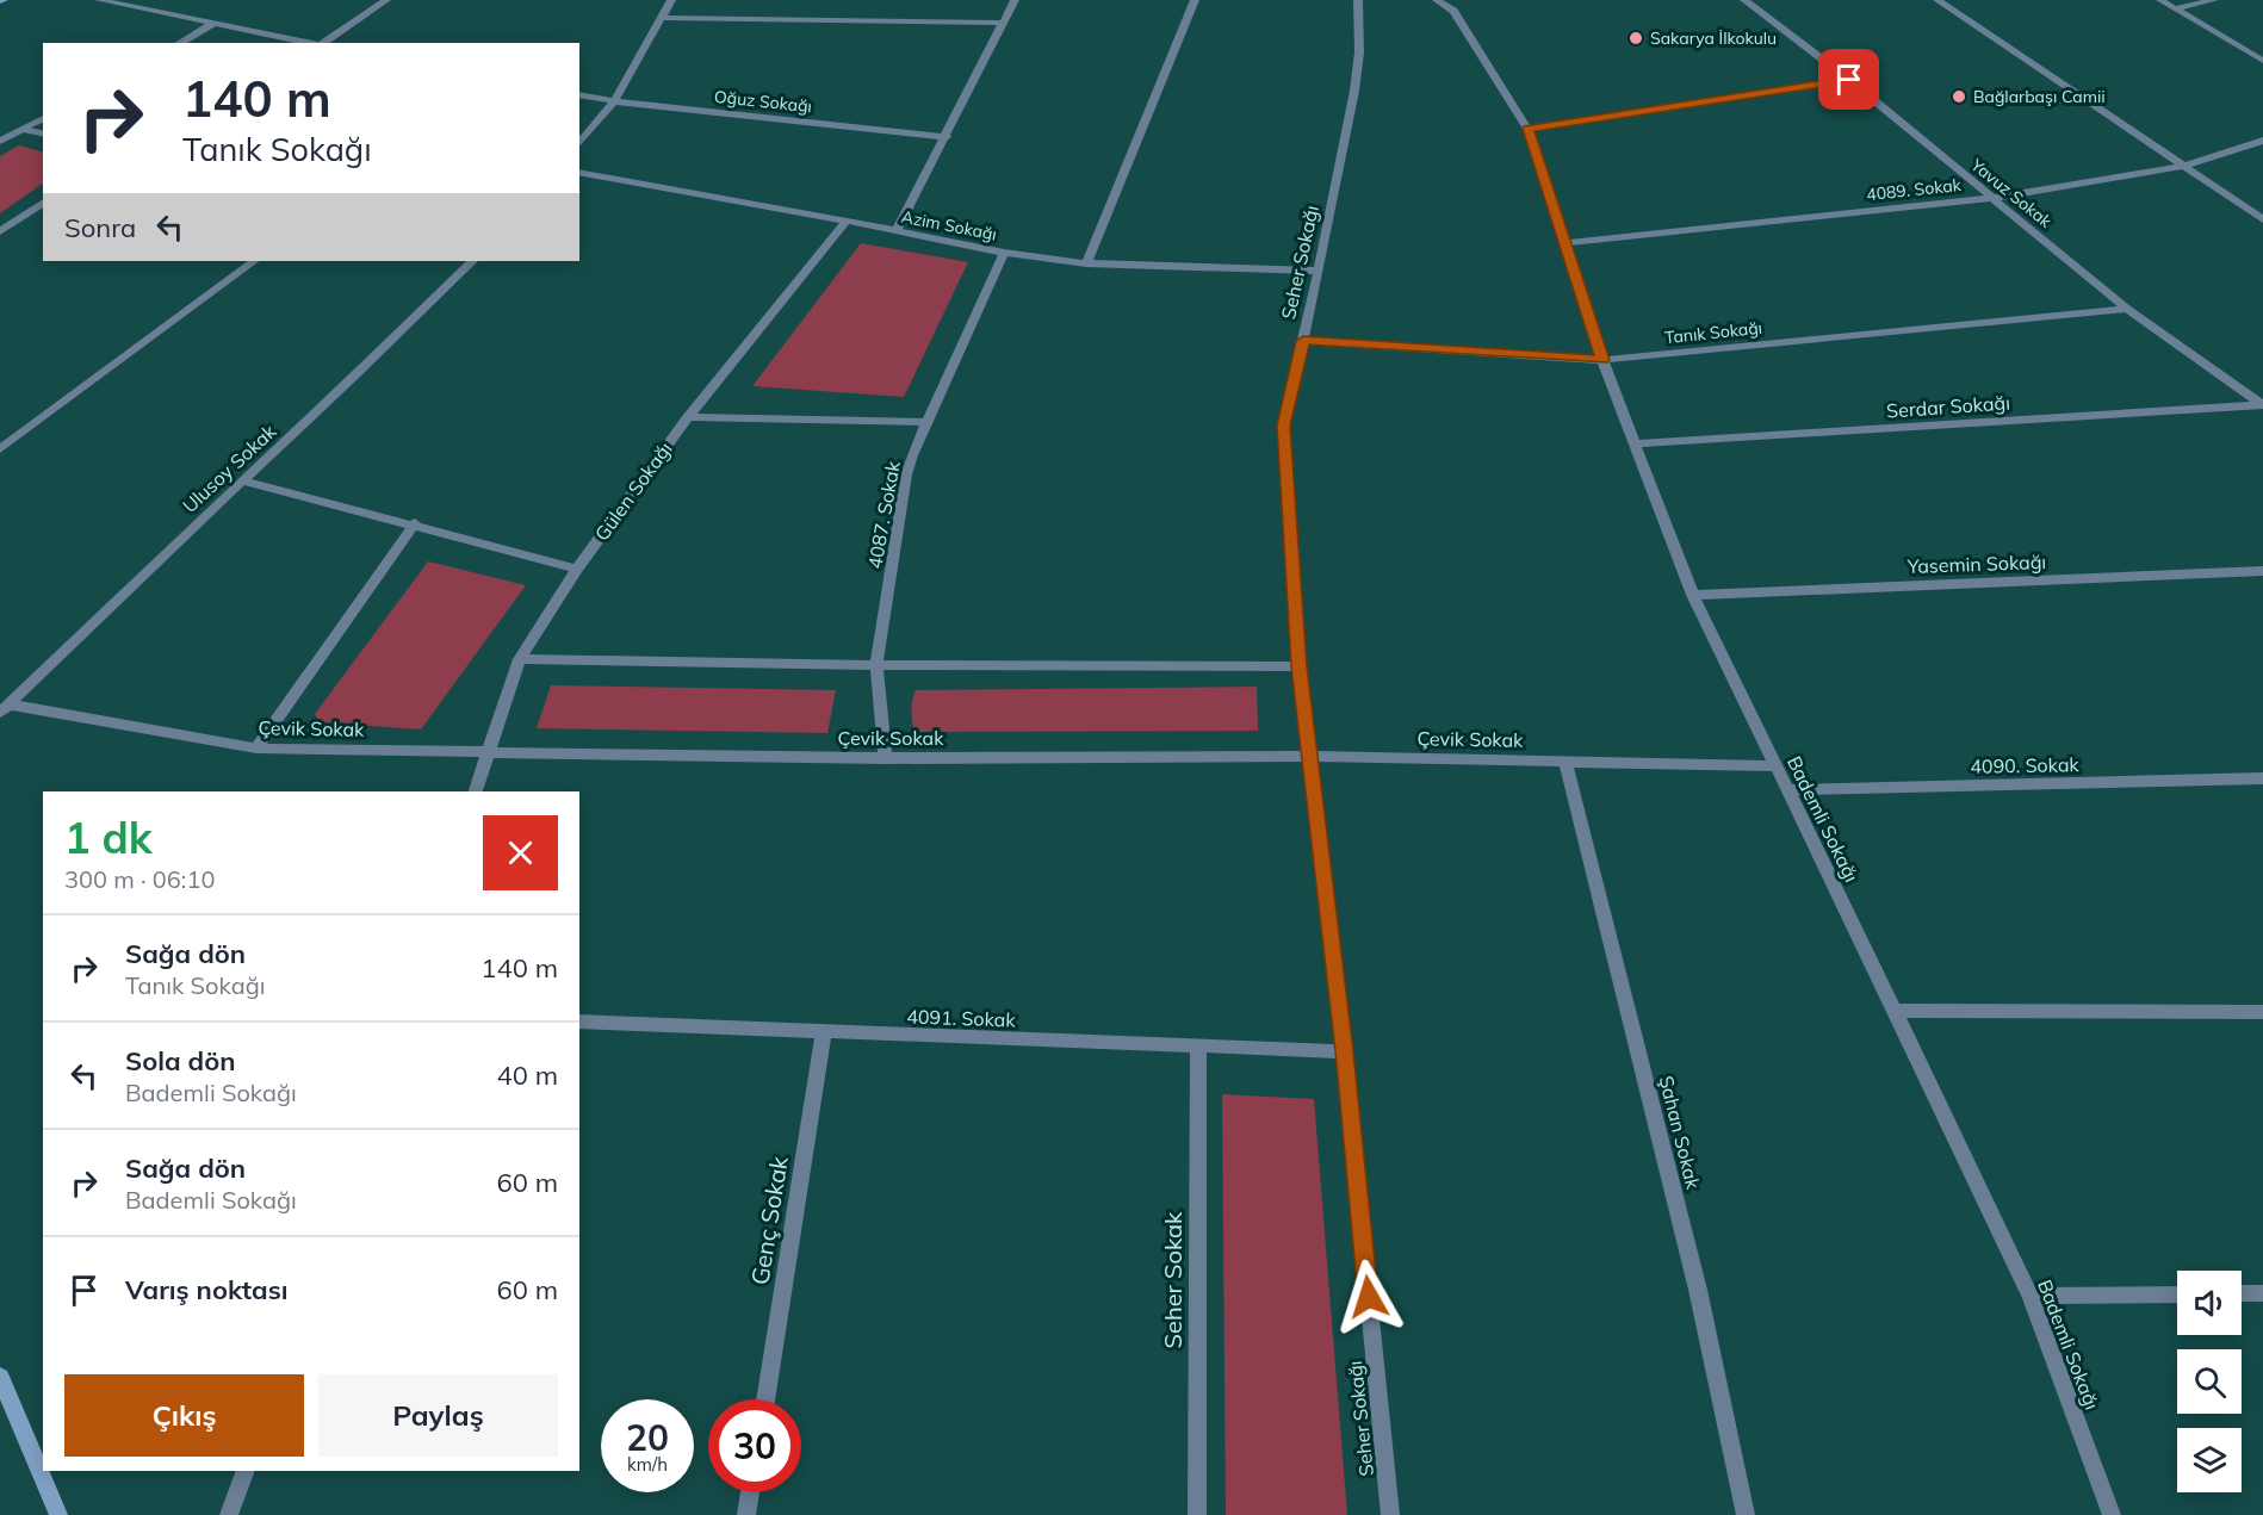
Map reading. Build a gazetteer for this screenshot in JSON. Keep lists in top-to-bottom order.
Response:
{
  "streets": {
    "street": [
      "Oğuz Sokağı",
      "4089. Sokak",
      "Yavuz Sokak",
      "Azim Sokağı",
      "Seher Sokağı",
      "Tanık Sokağı",
      "Serdar Sokağı",
      "Ulusoy Sokak",
      "Gülen Sokağı",
      "4087. Sokak",
      "Yasemin Sokağı",
      "Çevik Sokak",
      "4090. Sokak",
      "Bademli Sokağı",
      "4091. Sokak",
      "Şahan Sokak",
      "Genç Sokak",
      "Seher Sokak"
    ]
  },
  "crossings": [
    ["4089. Sokak", "Yavuz Sokak"],
    ["4089. Sokak", "Bademli Sokağı"],
    ["Yavuz Sokak", "Tanık Sokağı"],
    ["Yavuz Sokak", "Serdar Sokağı"],
    ["Azim Sokağı", "Seher Sokağı"],
    ["Azim Sokağı", "Gülen Sokağı"],
    ["Azim Sokağı", "4087. Sokak"],
    ["Seher Sokağı", "Tanık Sokağı"],
    ["Seher Sokağı", "Çevik Sokak"],
    ["Seher Sokağı", "4091. Sokak"],
    ["Tanık Sokağı", "Bademli Sokağı"],
    ["Serdar Sokağı", "Bademli Sokağı"],
    ["Ulusoy Sokak", "Çevik Sokak"],
    ["Gülen Sokağı", "Çevik Sokak"],
    ["4087. Sokak", "Çevik Sokak"],
    ["Yasemin Sokağı", "Bademli Sokağı"],
    ["Çevik Sokak", "Bademli Sokağı"],
    ["Çevik Sokak", "Şahan Sokak"],
    ["4090. Sokak", "Bademli Sokağı"],
    ["4091. Sokak", "Genç Sokak"],
    ["4091. Sokak", "Seher Sokak"]
  ],
  "places": ["Sakarya İlkokulu", "Bağlarbaşı Camii"],
  "page": {
    "turn": ["140 m", "Tanık Sokağı"],
    "then": "Sonra",
    "heading": ["1 dk", "300 m · 06:10"],
    "list": [
      {
        "name": "Sağa dön",
        "note": "Tanık Sokağı",
        "value": "140 m"
      },
      {
        "name": "Sola dön",
        "note": "Bademli Sokağı",
        "value": "40 m"
      },
      {
        "name": "Sağa dön",
        "note": "Bademli Sokağı",
        "value": "60 m"
      },
      {
        "name": "Varış noktası",
        "value": "60 m"
      }
    ],
    "buttons": ["Çıkış", "Paylaş"],
    "speed": "20 km/h",
    "limit": "30"
  }
}
